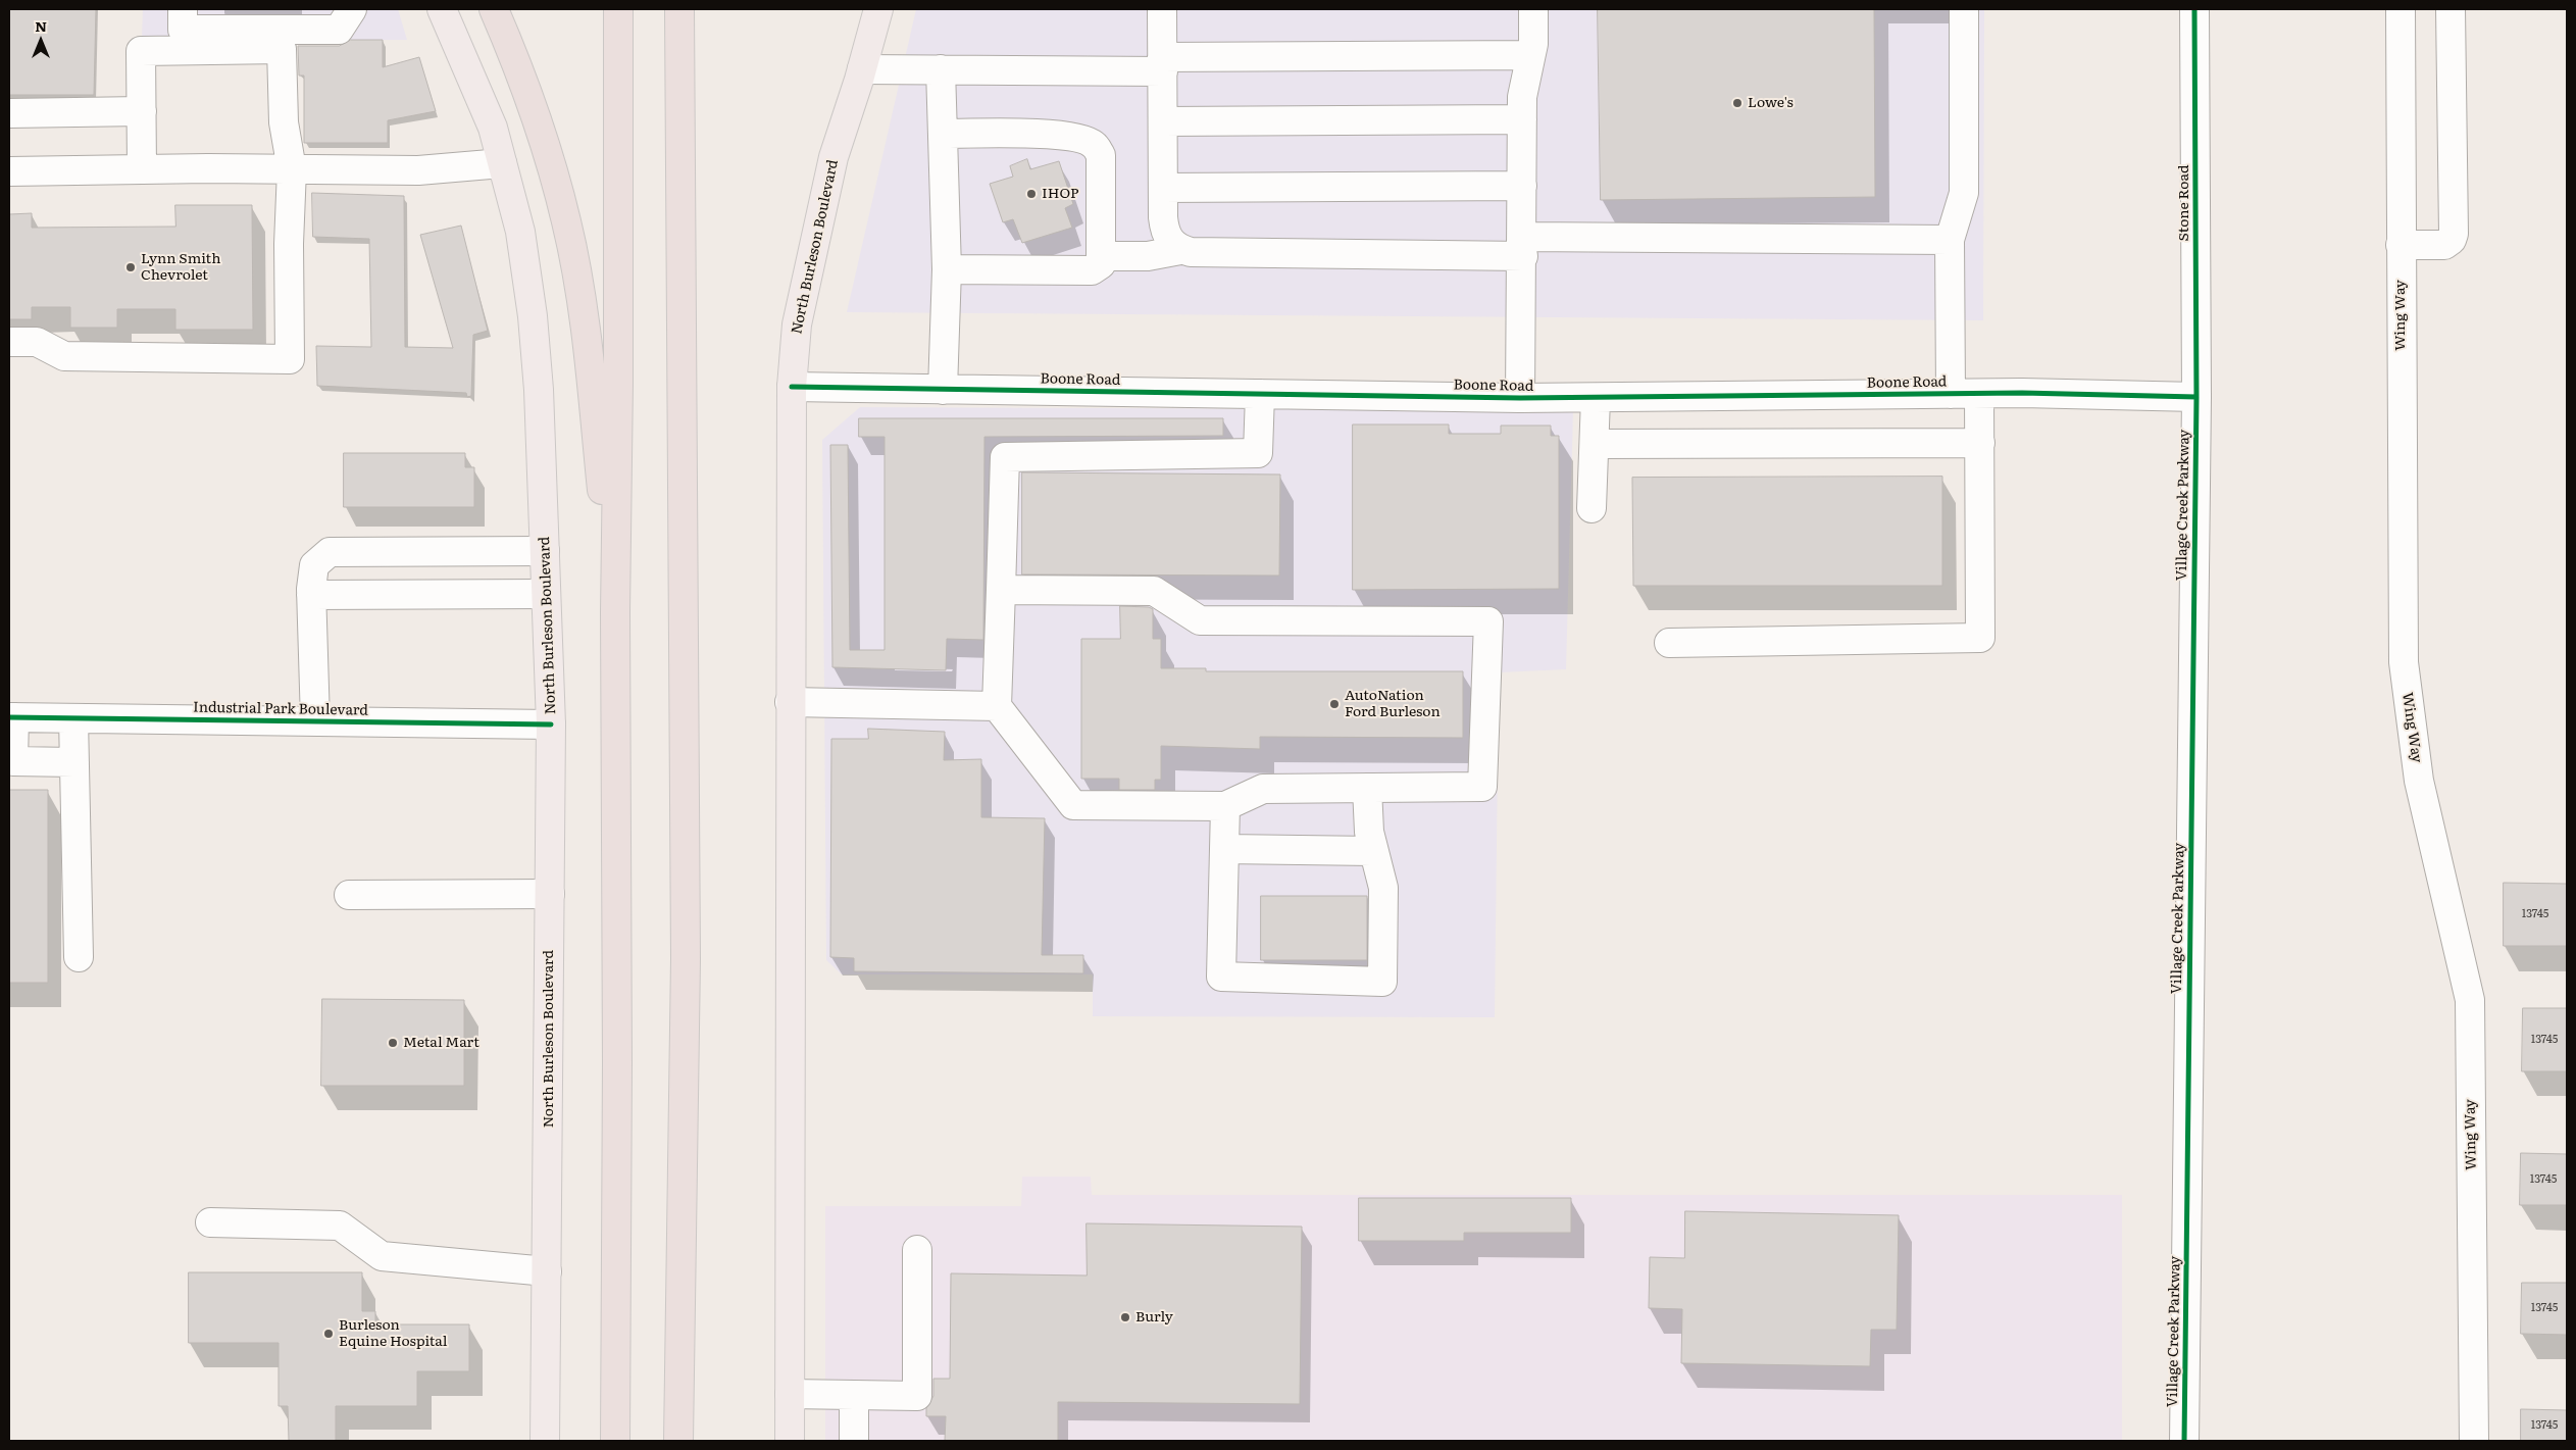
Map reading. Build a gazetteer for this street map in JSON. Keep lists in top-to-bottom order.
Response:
{
  "streets": {
    "main road": ["North Burleson Boulevard"],
    "street": [
      "Stone Road",
      "Wing Way",
      "Boone Road",
      "Village Creek Parkway",
      "Industrial Park Boulevard"
    ]
  },
  "crossings": [
    ["Stone Road", "Boone Road"],
    ["Stone Road", "Village Creek Parkway"],
    ["North Burleson Boulevard", "Boone Road"],
    ["North Burleson Boulevard", "Industrial Park Boulevard"],
    ["Boone Road", "Village Creek Parkway"]
  ],
  "places": [
    "Lowe's",
    "IHOP",
    "Lynn Smith Chevrolet",
    "AutoNation Ford Burleson",
    "Metal Mart",
    "Burly",
    "Burleson Equine Hospital"
  ],
  "house_numbers": [
    "13745",
    "13745",
    "13745",
    "13745",
    "13745"
  ],
  "north": "top"
}
